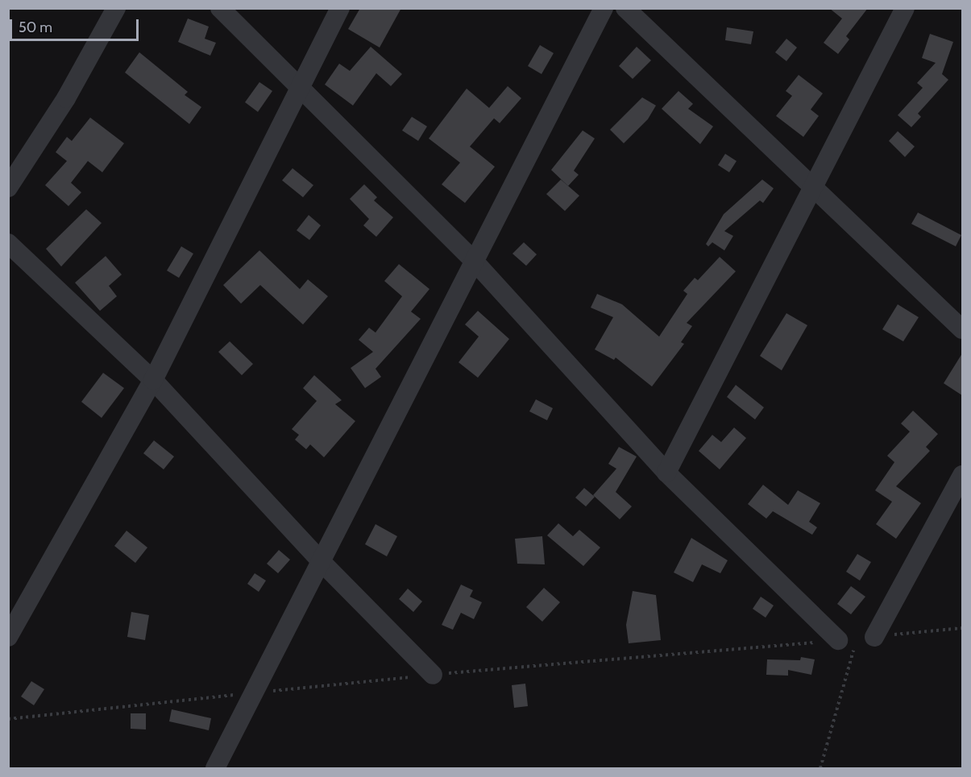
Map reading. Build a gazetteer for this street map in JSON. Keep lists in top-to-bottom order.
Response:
{
  "scale_bar": "50 m"
}
